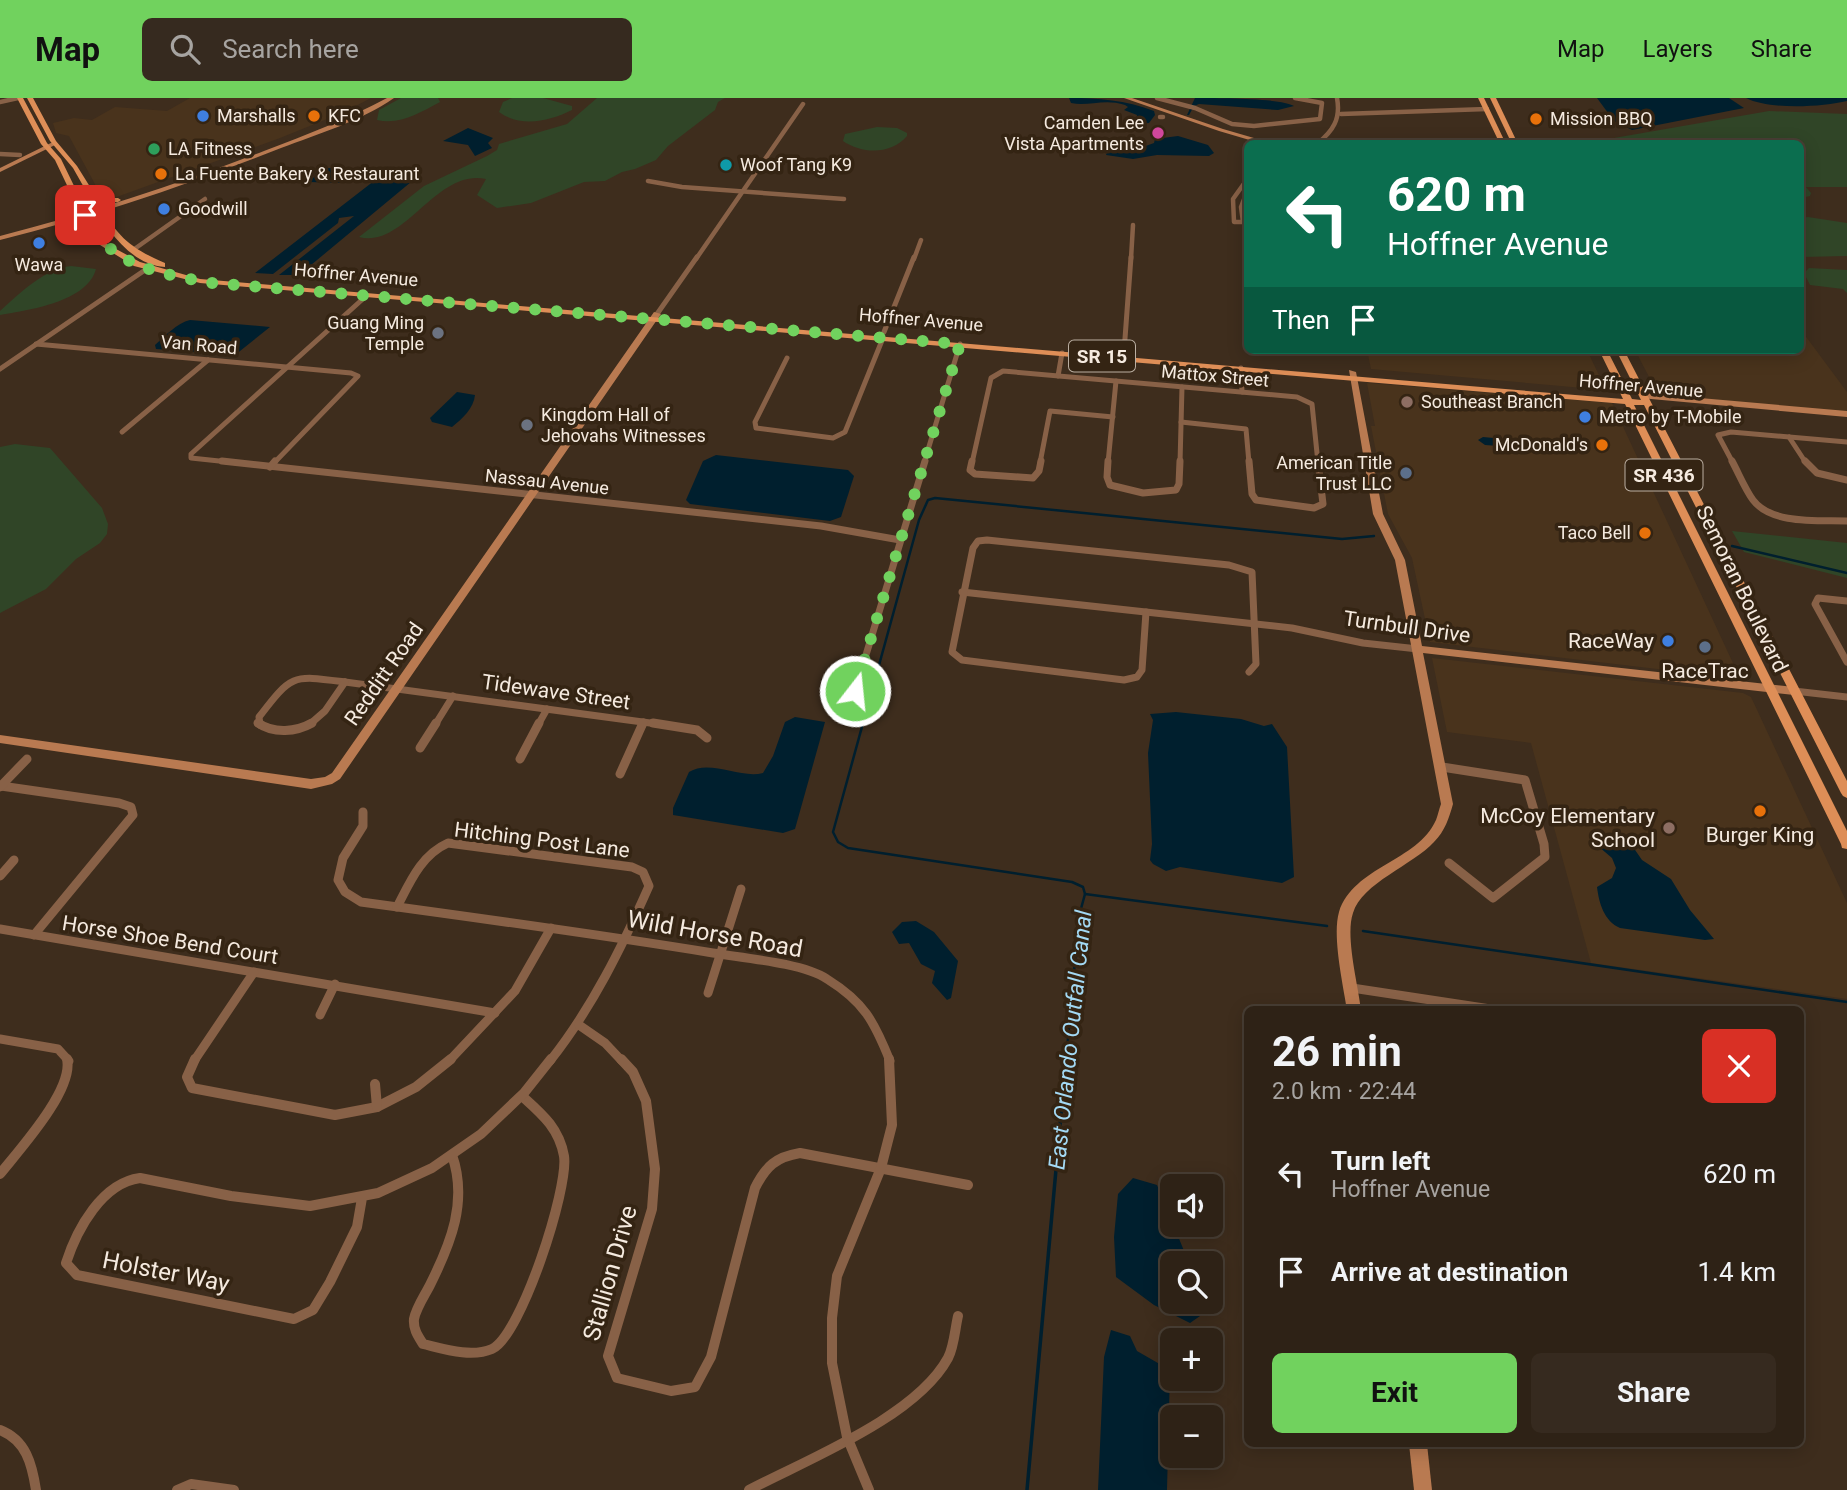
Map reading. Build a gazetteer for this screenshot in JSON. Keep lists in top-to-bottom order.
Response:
{
  "streets": {
    "main road": [
      "Hoffner Avenue",
      "SR 15",
      "SR 436",
      "Semoran Boulevard"
    ],
    "street": [
      "Van Road",
      "Mattox Street",
      "Nassau Avenue",
      "Turnbull Drive",
      "Redditt Road",
      "Tidewave Street",
      "Hitching Post Lane",
      "Wild Horse Road",
      "Horse Shoe Bend Court",
      "Holster Way",
      "Stallion Drive"
    ]
  },
  "crossings": [
    ["Hoffner Avenue", "SR 15"],
    ["Hoffner Avenue", "Semoran Boulevard"],
    ["Hoffner Avenue", "Redditt Road"],
    ["Van Road", "Nassau Avenue"],
    ["Nassau Avenue", "Redditt Road"],
    ["Semoran Boulevard", "Turnbull Drive"],
    ["Redditt Road", "Tidewave Street"],
    ["Hitching Post Lane", "Wild Horse Road"],
    ["Hitching Post Lane", "Holster Way"],
    ["Wild Horse Road", "Holster Way"],
    ["Wild Horse Road", "Stallion Drive"],
    ["Holster Way", "Stallion Drive"]
  ],
  "water": ["East Orlando Outfall Canal"],
  "places": [
    "Marshalls",
    "KFC",
    "Mission BBQ",
    "Camden Lee Vista Apartments",
    "LA Fitness",
    "Woof Tang K9",
    "La Fuente Bakery & Restaurant",
    "Goodwill",
    "Wawa",
    "Guang Ming Temple",
    "Southeast Branch",
    "Metro by T-Mobile",
    "Kingdom Hall of Jehovahs Witnesses",
    "McDonald's",
    "American Title Trust LLC",
    "Taco Bell",
    "RaceWay",
    "RaceTrac",
    "Burger King",
    "McCoy Elementary School"
  ],
  "page": {
    "header": "Map",
    "search": "Search here",
    "nav": ["Map", "Layers", "Share"],
    "turn": ["620 m", "Hoffner Avenue"],
    "then": "Then",
    "heading": ["26 min", "2.0 km · 22:44"],
    "list": [
      {
        "name": "Turn left",
        "note": "Hoffner Avenue",
        "value": "620 m"
      },
      {
        "name": "Arrive at destination",
        "value": "1.4 km"
      }
    ],
    "map_buttons": ["+", "−"],
    "buttons": ["Exit", "Share"]
  }
}
